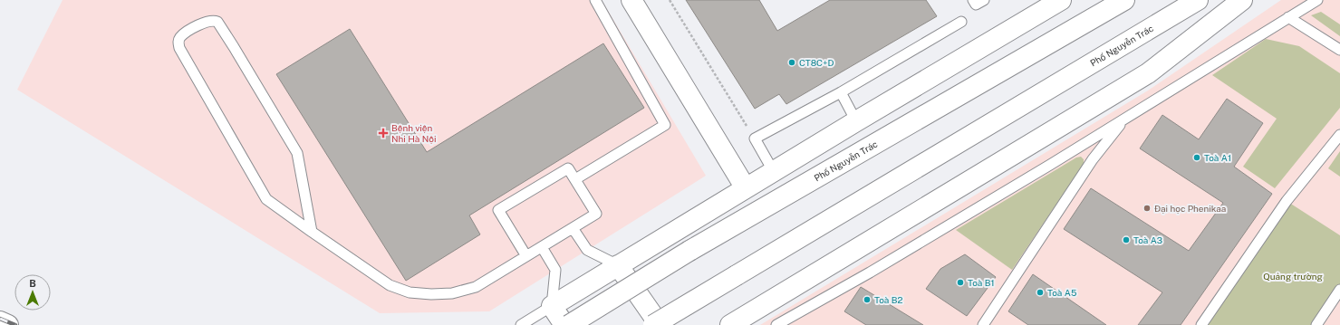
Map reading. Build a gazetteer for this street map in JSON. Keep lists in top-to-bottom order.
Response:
{
  "streets": {
    "street": ["Phố Nguyễn Trác"]
  },
  "parks": ["Quảng trường"],
  "places": {
    "other": [
      "CT8C+D",
      "Toà A1",
      "Đại học Phenikaa",
      "Toà A3",
      "Toà B1",
      "Toà A5",
      "Toà B2"
    ],
    "health": ["Bệnh viện Nhi Hà Nội"]
  },
  "north": "top"
}
